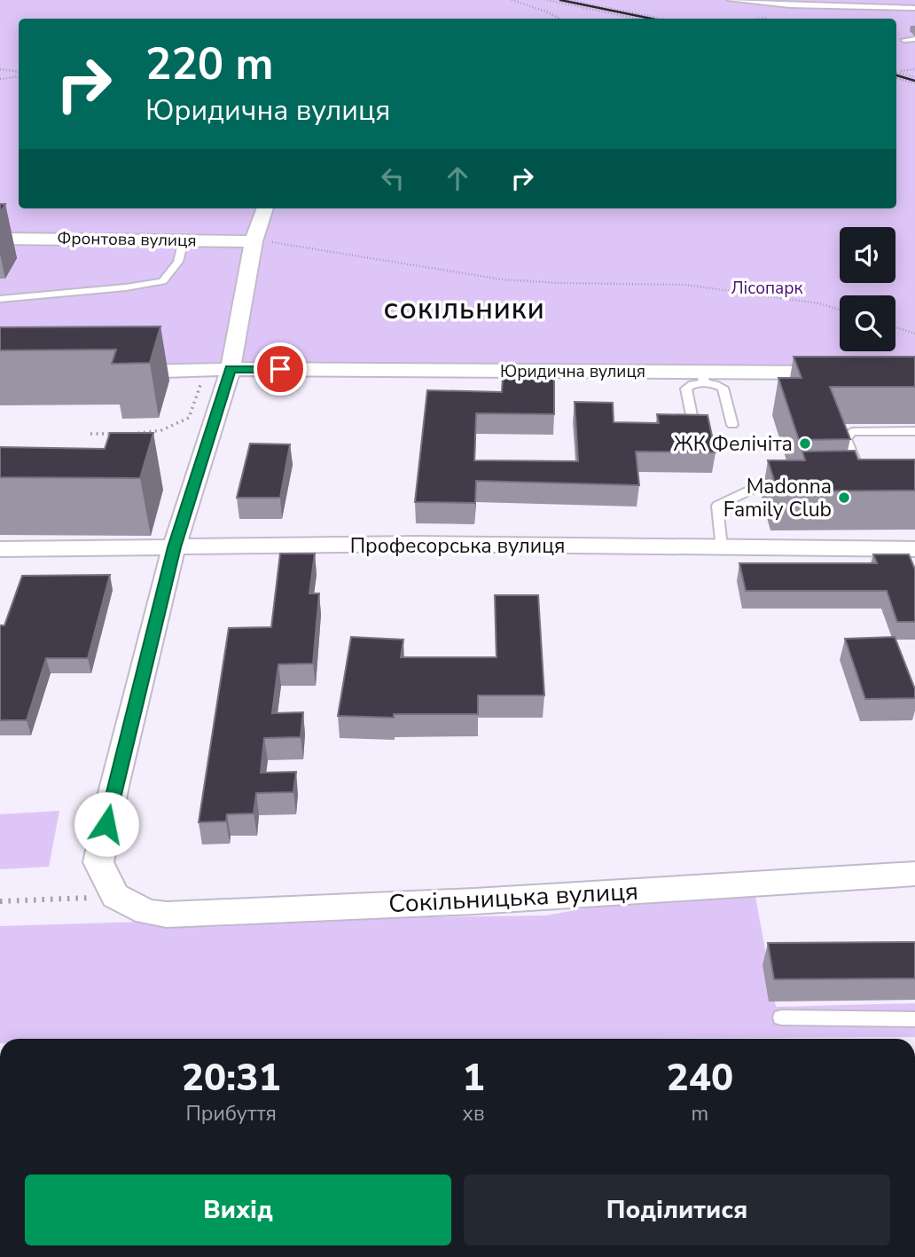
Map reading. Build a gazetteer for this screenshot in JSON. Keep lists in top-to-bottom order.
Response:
{
  "streets": {
    "street": [
      "Фронтова вулиця",
      "Юридична вулиця",
      "Професорська вулиця",
      "Сокільницька вулиця"
    ]
  },
  "districts": ["СОКІЛЬНИКИ"],
  "parks": ["Лісопарк"],
  "places": ["ЖК Фелічіта", "Madonna Family Club"],
  "page": {
    "turn": ["220 m", "Юридична вулиця"],
    "eta": [
      "20:31",
      "Прибуття",
      "1",
      "хв",
      "240",
      "m"
    ],
    "buttons": ["Вихід", "Поділитися"]
  }
}
